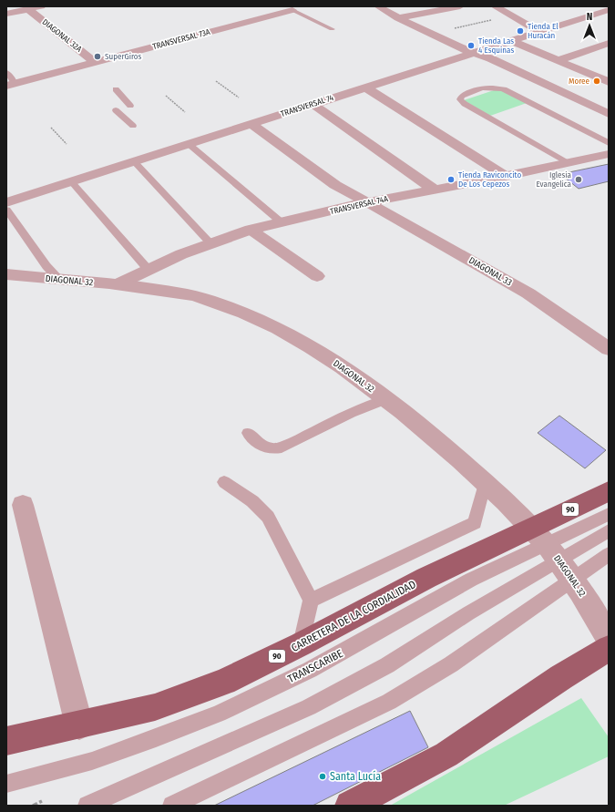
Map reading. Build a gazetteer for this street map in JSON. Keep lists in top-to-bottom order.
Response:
{
  "streets": {
    "highway": ["90", "CARRETERA DE LA CORDIALIDAD"],
    "street": [
      "DIAGONAL 32A",
      "TRANSVERSAL 73A",
      "TRANSVERSAL 74",
      "TRANSVERSAL 74A",
      "DIAGONAL 33",
      "DIAGONAL 32"
    ],
    "lane": ["TRANSCARIBE"]
  },
  "crossings": [
    ["DIAGONAL 32A", "TRANSVERSAL 73A"],
    ["TRANSVERSAL 74", "DIAGONAL 33"],
    ["TRANSVERSAL 74A", "DIAGONAL 33"],
    ["TRANSVERSAL 74A", "DIAGONAL 32"],
    ["DIAGONAL 32", "CARRETERA DE LA CORDIALIDAD"],
    ["DIAGONAL 32", "TRANSCARIBE"],
    ["CARRETERA DE LA CORDIALIDAD", "TRANSCARIBE"]
  ],
  "places": [
    "Tienda El Huracán",
    "Tienda Las 4 Esquinas",
    "SuperGiros",
    "Moree",
    "Tienda Raviconcito De Los Cepezos",
    "Iglesia Evangelica",
    "Santa Lucía"
  ],
  "north": "top"
}
